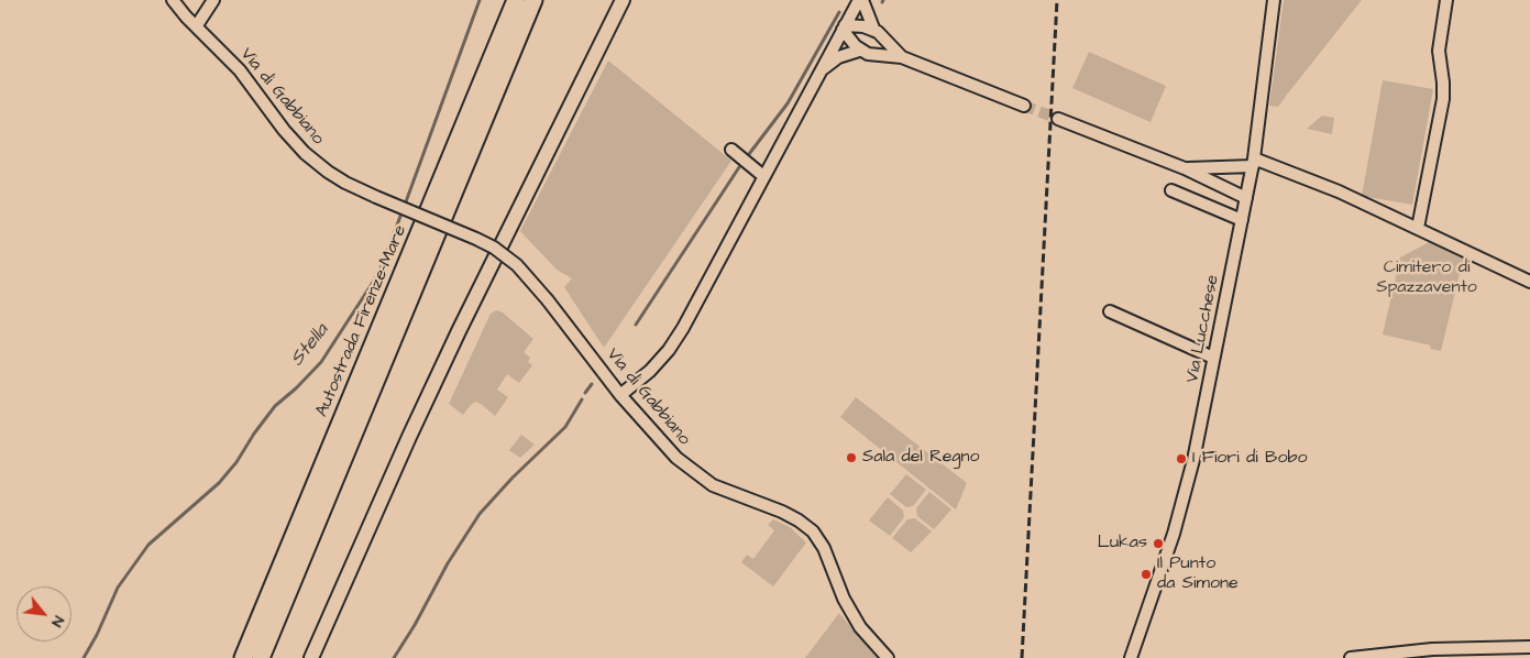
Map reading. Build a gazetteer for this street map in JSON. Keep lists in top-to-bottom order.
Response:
{
  "streets": {
    "highway": ["Autostrada Firenze-Mare"],
    "street": ["Via di Gabbiano", "Via Lucchese"]
  },
  "water": ["Stella"],
  "parks": ["Cimitero di Spazzavento"],
  "places": [
    "Sala del Regno",
    "I Fiori di Bobo",
    "Lukas",
    "Il Punto da Simone"
  ],
  "north": "bottom right"
}
